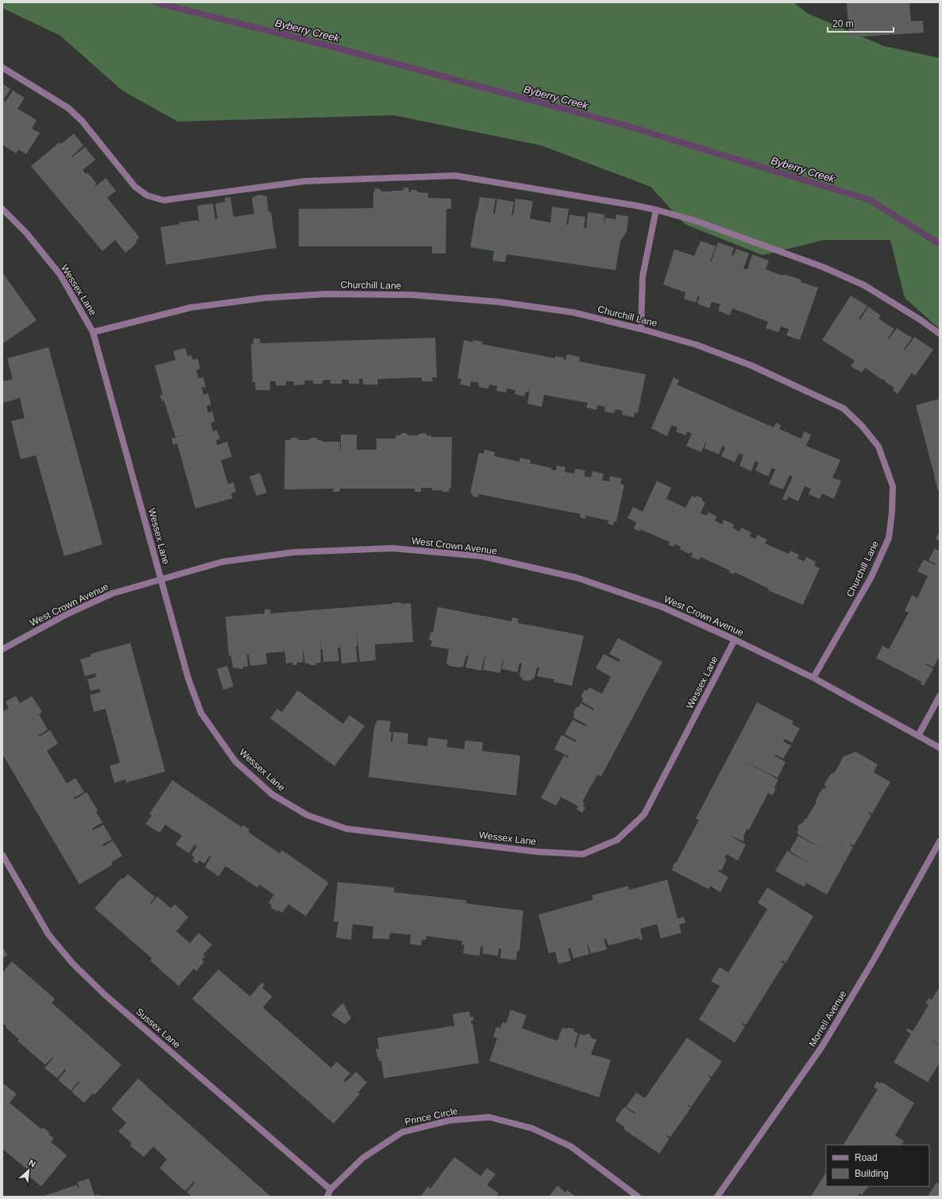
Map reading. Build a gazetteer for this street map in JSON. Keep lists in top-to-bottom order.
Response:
{
  "streets": {
    "street": [
      "Churchill Lane",
      "Wessex Lane",
      "West Crown Avenue",
      "Morrell Avenue",
      "Sussex Lane",
      "Prince Circle"
    ]
  },
  "crossings": [
    ["Churchill Lane", "Wessex Lane"],
    ["Churchill Lane", "West Crown Avenue"],
    ["Wessex Lane", "West Crown Avenue"],
    ["Sussex Lane", "Prince Circle"]
  ],
  "water": ["Byberry Creek"],
  "legend": ["Road", "Building"],
  "scale_bar": "20 m",
  "north": "top right"
}
